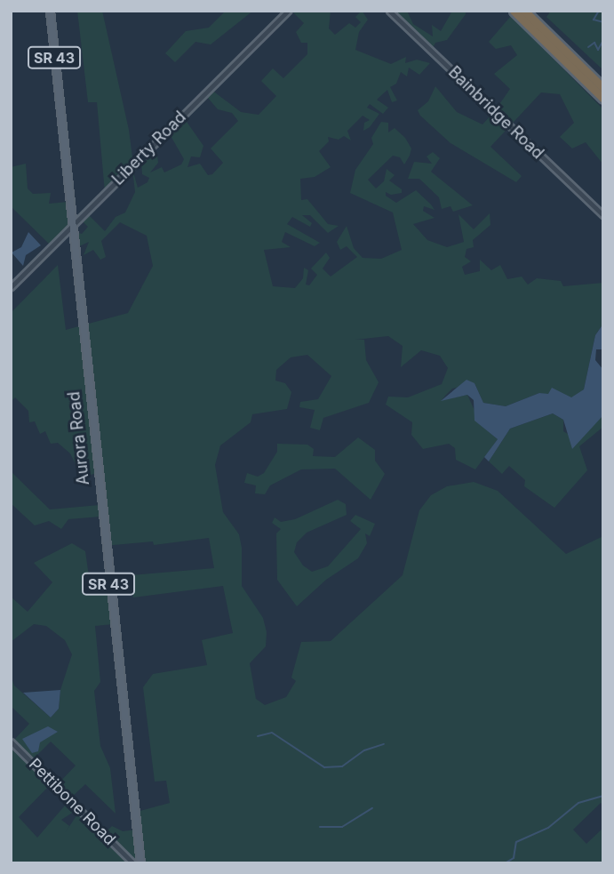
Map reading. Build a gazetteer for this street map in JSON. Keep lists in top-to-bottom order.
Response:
{
  "streets": {
    "main road": ["SR 43", "Aurora Road"],
    "street": ["Bainbridge Road", "Liberty Road", "Pettibone Road"]
  },
  "crossings": [
    ["Liberty Road", "Aurora Road"]
  ]
}
